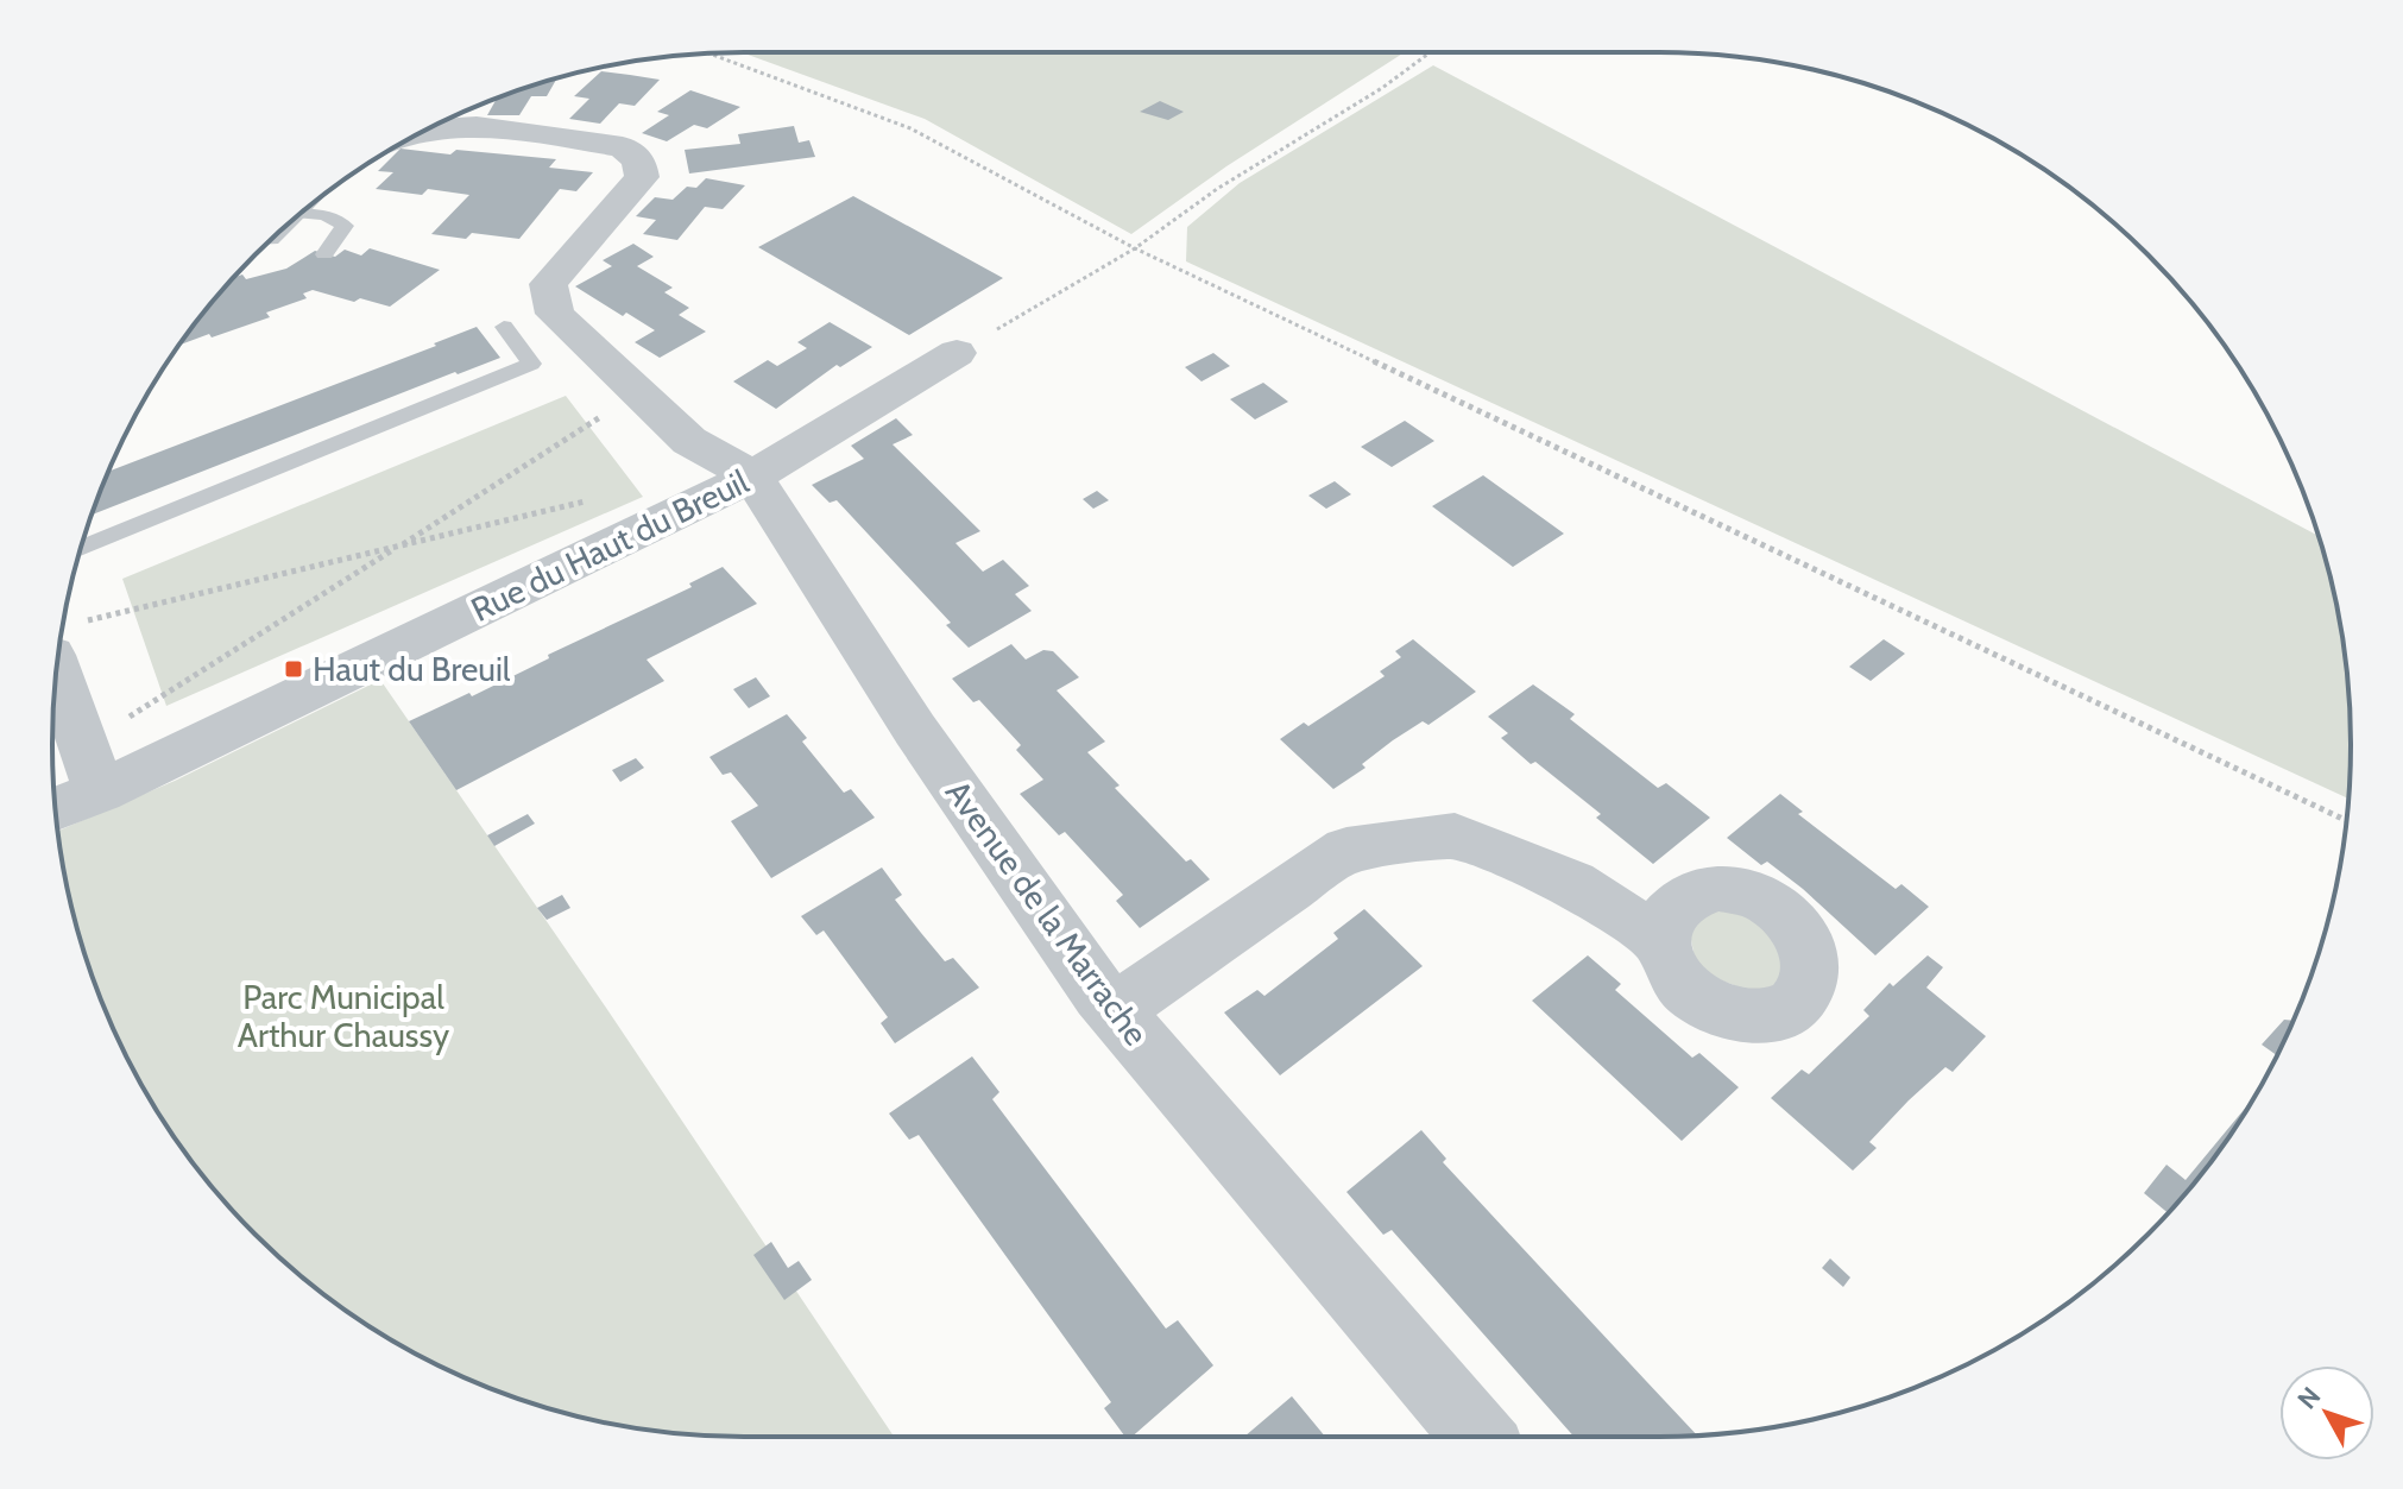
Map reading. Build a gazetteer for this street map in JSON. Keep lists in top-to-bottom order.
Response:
{
  "streets": {
    "street": ["Rue du Haut du Breuil", "Avenue de la Marrache"]
  },
  "crossings": [
    ["Rue du Haut du Breuil", "Avenue de la Marrache"]
  ],
  "parks": ["Parc Municipal Arthur Chaussy"],
  "places": {
    "transit": ["Haut du Breuil"]
  },
  "north": "top left"
}
